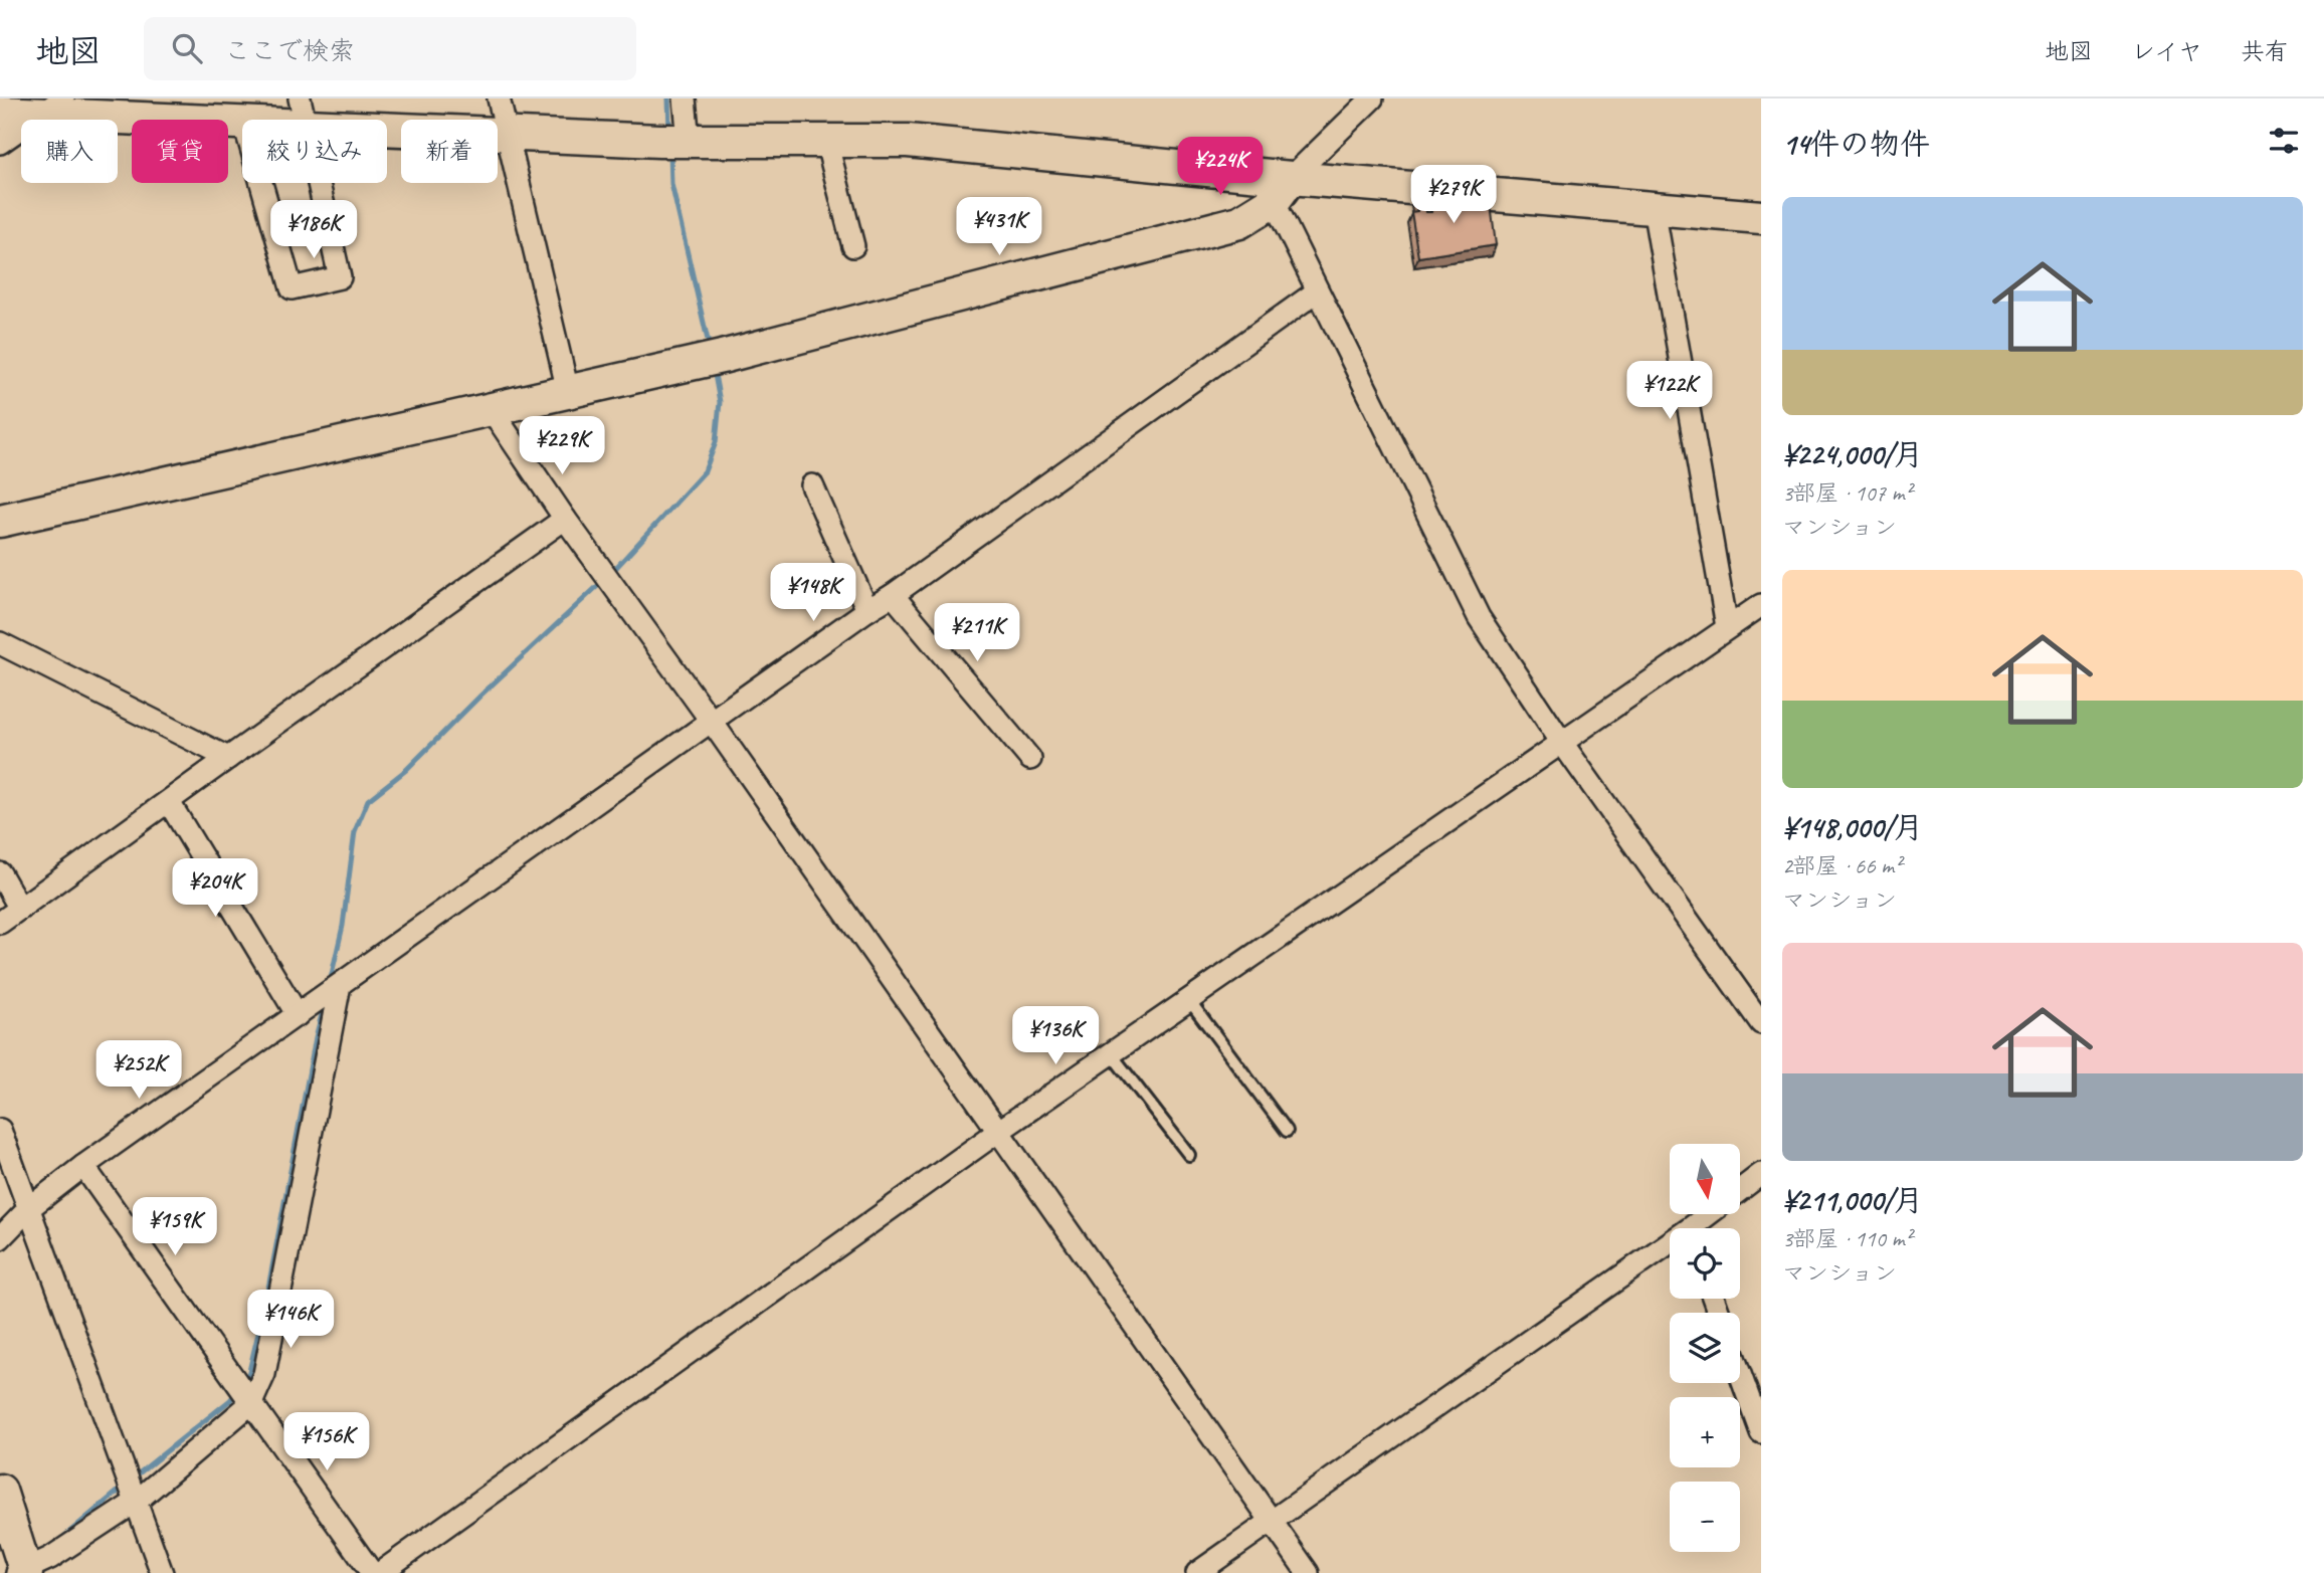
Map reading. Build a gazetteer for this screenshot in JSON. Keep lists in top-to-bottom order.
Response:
{
  "north": "bottom",
  "page": {
    "header": "地図",
    "search": "ここで検索",
    "nav": ["地図", "レイヤ", "共有"],
    "heading": "14件の物件",
    "chip": [
      "購入",
      "賃貸",
      "絞り込み",
      "新着"
    ],
    "price": [
      "¥224K",
      "¥279K",
      "¥431K",
      "¥186K",
      "¥122K",
      "¥229K",
      "¥148K",
      "¥211K",
      "¥204K",
      "¥136K",
      "¥252K",
      "¥159K",
      "¥146K",
      "¥156K"
    ],
    "list": [
      {
        "name": "¥224,000/月",
        "note": "3部屋 · 107 m² · マンション"
      },
      {
        "name": "¥148,000/月",
        "note": "2部屋 · 66 m² · マンション"
      },
      {
        "name": "¥211,000/月",
        "note": "3部屋 · 110 m² · マンション"
      }
    ],
    "map_buttons": ["+", "−"]
  }
}
